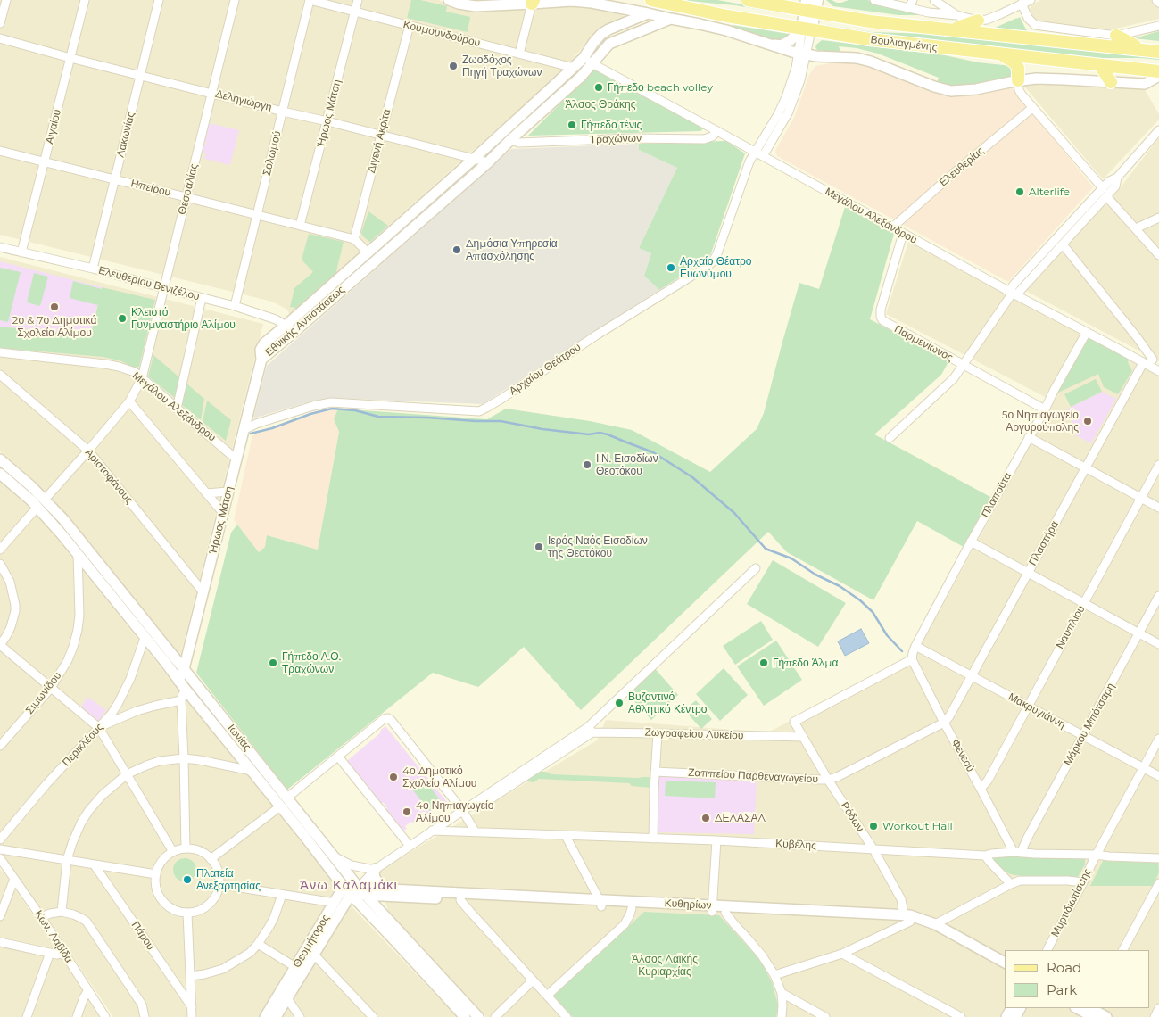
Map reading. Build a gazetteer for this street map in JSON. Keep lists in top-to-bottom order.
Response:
{
  "streets": {
    "main road": ["Βουλιαγμένης"],
    "street": [
      "Κουμουνδούρου",
      "Δεληγιώργη",
      "Ήρωος Μάτση",
      "Αιγαίου",
      "Λακωνίας",
      "Τραχώνων",
      "Διγενή Ακρίτα",
      "Σολωμού",
      "Ελευθερίας",
      "Ηπείρου",
      "Θεσσαλίας",
      "Μεγάλου Αλεξάνδρου",
      "Ελευθερίου Βενιζέλου",
      "Εθνικής Αντιστάσεως",
      "Παρμενίωνος",
      "Αρχαίου Θεάτρου",
      "Αριστοφάνους",
      "Πλαπούτα",
      "Πλαστήρα",
      "Ναυπλίου",
      "Σιμωνίδου",
      "Μακρυγιάννη",
      "Μάρκου Μπότσαρη",
      "Ζωγραφείου Λυκείου",
      "Ιωνίας",
      "Περικλέους",
      "Φενεού",
      "Ζαππείου Παρθεναγωγείου",
      "Ρόδων",
      "Κυβέλης",
      "Μυρτιδιωτίσσης",
      "Κυθηρίων",
      "Πάρου",
      "Κων. Λαβίδα",
      "Θεομήτορος"
    ]
  },
  "crossings": [
    ["Κουμουνδούρου", "Ήρωος Μάτση"],
    ["Κουμουνδούρου", "Διγενή Ακρίτα"],
    ["Κουμουνδούρου", "Σολωμού"],
    ["Κουμουνδούρου", "Εθνικής Αντιστάσεως"],
    ["Δεληγιώργη", "Ήρωος Μάτση"],
    ["Δεληγιώργη", "Αιγαίου"],
    ["Δεληγιώργη", "Λακωνίας"],
    ["Δεληγιώργη", "Διγενή Ακρίτα"],
    ["Δεληγιώργη", "Σολωμού"],
    ["Δεληγιώργη", "Θεσσαλίας"],
    ["Δεληγιώργη", "Εθνικής Αντιστάσεως"],
    ["Ήρωος Μάτση", "Ηπείρου"],
    ["Ήρωος Μάτση", "Μεγάλου Αλεξάνδρου"],
    ["Ήρωος Μάτση", "Εθνικής Αντιστάσεως"],
    ["Ήρωος Μάτση", "Αρχαίου Θεάτρου"],
    ["Ήρωος Μάτση", "Αριστοφάνους"],
    ["Ήρωος Μάτση", "Ιωνίας"],
    ["Αιγαίου", "Ηπείρου"],
    ["Αιγαίου", "Ελευθερίου Βενιζέλου"],
    ["Λακωνίας", "Ηπείρου"],
    ["Λακωνίας", "Ελευθερίου Βενιζέλου"],
    ["Τραχώνων", "Μεγάλου Αλεξάνδρου"],
    ["Τραχώνων", "Εθνικής Αντιστάσεως"],
    ["Διγενή Ακρίτα", "Ηπείρου"],
    ["Σολωμού", "Ηπείρου"],
    ["Σολωμού", "Ελευθερίου Βενιζέλου"],
    ["Ελευθερίας", "Μεγάλου Αλεξάνδρου"],
    ["Ηπείρου", "Θεσσαλίας"],
    ["Θεσσαλίας", "Μεγάλου Αλεξάνδρου"],
    ["Θεσσαλίας", "Ελευθερίου Βενιζέλου"],
    ["Θεσσαλίας", "Αριστοφάνους"],
    ["Θεσσαλίας", "Ιωνίας"],
    ["Μεγάλου Αλεξάνδρου", "Εθνικής Αντιστάσεως"],
    ["Μεγάλου Αλεξάνδρου", "Παρμενίωνος"],
    ["Μεγάλου Αλεξάνδρου", "Αρχαίου Θεάτρου"],
    ["Μεγάλου Αλεξάνδρου", "Πλαπούτα"],
    ["Μεγάλου Αλεξάνδρου", "Πλαστήρα"],
    ["Ελευθερίου Βενιζέλου", "Εθνικής Αντιστάσεως"],
    ["Παρμενίωνος", "Πλαπούτα"],
    ["Πλαπούτα", "Μακρυγιάννη"],
    ["Πλαπούτα", "Φενεού"],
    ["Πλαπούτα", "Ρόδων"],
    ["Πλαστήρα", "Μακρυγιάννη"],
    ["Πλαστήρα", "Φενεού"],
    ["Πλαστήρα", "Ζαππείου Παρθεναγωγείου"],
    ["Ναυπλίου", "Μακρυγιάννη"],
    ["Ναυπλίου", "Φενεού"],
    ["Σιμωνίδου", "Ιωνίας"],
    ["Μακρυγιάννη", "Μάρκου Μπότσαρη"],
    ["Μακρυγιάννη", "Μυρτιδιωτίσσης"],
    ["Μάρκου Μπότσαρη", "Φενεού"],
    ["Μάρκου Μπότσαρη", "Κυβέλης"],
    ["Ζωγραφείου Λυκείου", "Ρόδων"],
    ["Ιωνίας", "Περικλέους"],
    ["Ιωνίας", "Κυθηρίων"],
    ["Ιωνίας", "Θεομήτορος"],
    ["Φενεού", "Ζαππείου Παρθεναγωγείου"],
    ["Φενεού", "Ρόδων"],
    ["Φενεού", "Κυβέλης"],
    ["Ζαππείου Παρθεναγωγείου", "Ρόδων"],
    ["Ρόδων", "Κυβέλης"],
    ["Ρόδων", "Κυθηρίων"],
    ["Κυβέλης", "Μυρτιδιωτίσσης"],
    ["Κυθηρίων", "Θεομήτορος"]
  ],
  "districts": ["Άνω Καλαμάκι"],
  "parks": ["Άλσος Θράκης", "Άλσος Λαϊκής Κυριαρχίας"],
  "places": [
    "Ζωοδόχος Πηγή Τραχώνων",
    "Γήπεδο beach volley",
    "Γήπεδο τένις",
    "Alterlife",
    "Δημόσια Υπηρεσία Απασχόλησης",
    "Αρχαίο Θέατρο Ευωνύμου",
    "2ο & 7ο Δημοτικά Σχολεία Αλίμου",
    "Κλειστό Γυνμναστήριο Αλίμου",
    "5ο Νηπιαγωγείο Αργυρούπολης",
    "Ι.Ν. Εισοδίων Θεοτόκου",
    "Ιερός Ναός Εισοδίων της Θεοτόκου",
    "Γήπεδο Α.Ο. Τραχώνων",
    "Γήπεδο Άλμα",
    "Βυζαντινό Αθλητικό Κέντρο",
    "4ο Δημοτικό Σχολείο Αλίμου",
    "4ο Νηπιαγωγείο Αλίμου",
    "ΔΕΛΑΣΑΛ",
    "Workout Hall",
    "Πλατεία Ανεξαρτησίας"
  ],
  "legend": ["Road", "Park"]
}
